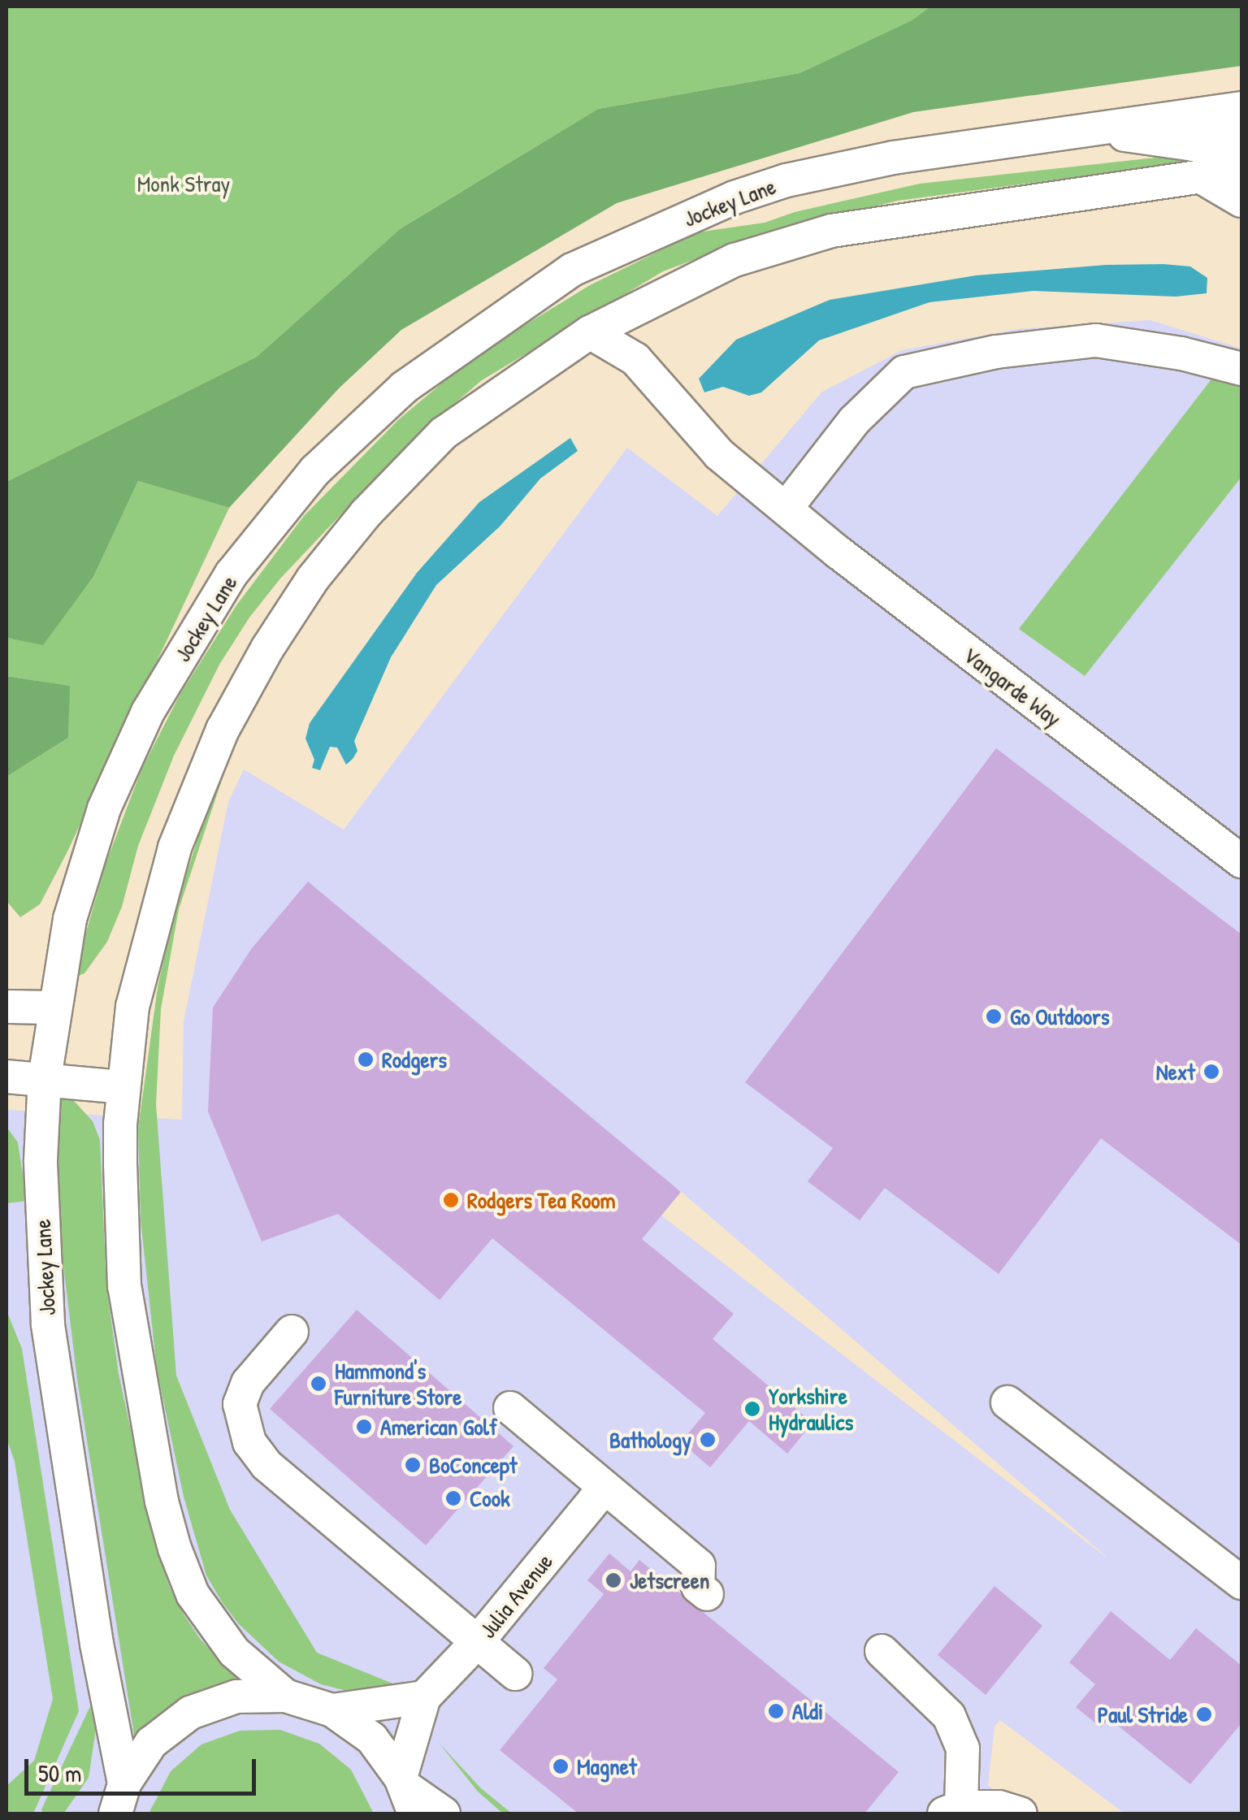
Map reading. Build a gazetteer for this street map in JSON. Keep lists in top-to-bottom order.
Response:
{
  "streets": {
    "street": ["Jockey Lane", "Vangarde Way", "Julia Avenue"]
  },
  "parks": ["Monk Stray"],
  "places": [
    "Go Outdoors",
    "Rodgers",
    "Next",
    "Rodgers Tea Room",
    "Hammond's Furniture Store",
    "Yorkshire Hydraulics",
    "American Golf",
    "Bathology",
    "BoConcept",
    "Cook",
    "Jetscreen",
    "Aldi",
    "Paul Stride",
    "Magnet"
  ],
  "scale_bar": "50 m"
}
